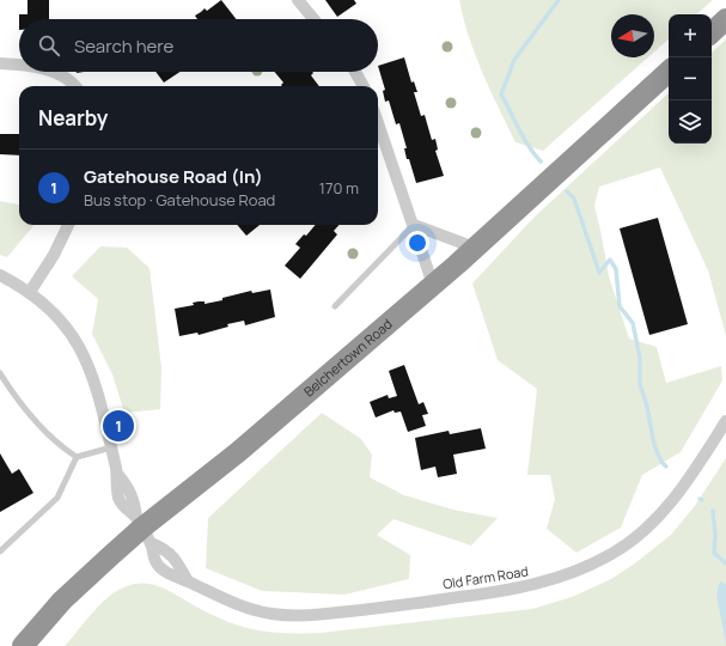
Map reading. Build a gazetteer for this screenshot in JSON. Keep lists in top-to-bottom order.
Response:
{
  "streets": {
    "highway": ["Belchertown Road"],
    "street": ["Old Farm Road"]
  },
  "crossings": [
    ["Belchertown Road", "Old Farm Road"]
  ],
  "north": "left",
  "page": {
    "map_buttons": ["+", "−"],
    "search": "Search here",
    "heading": "Nearby",
    "list": [
      {
        "mark": "1",
        "name": "Gatehouse Road (In)",
        "note": "Bus stop · Gatehouse Road",
        "value": "170 m"
      }
    ],
    "pins": "1"
  }
}
